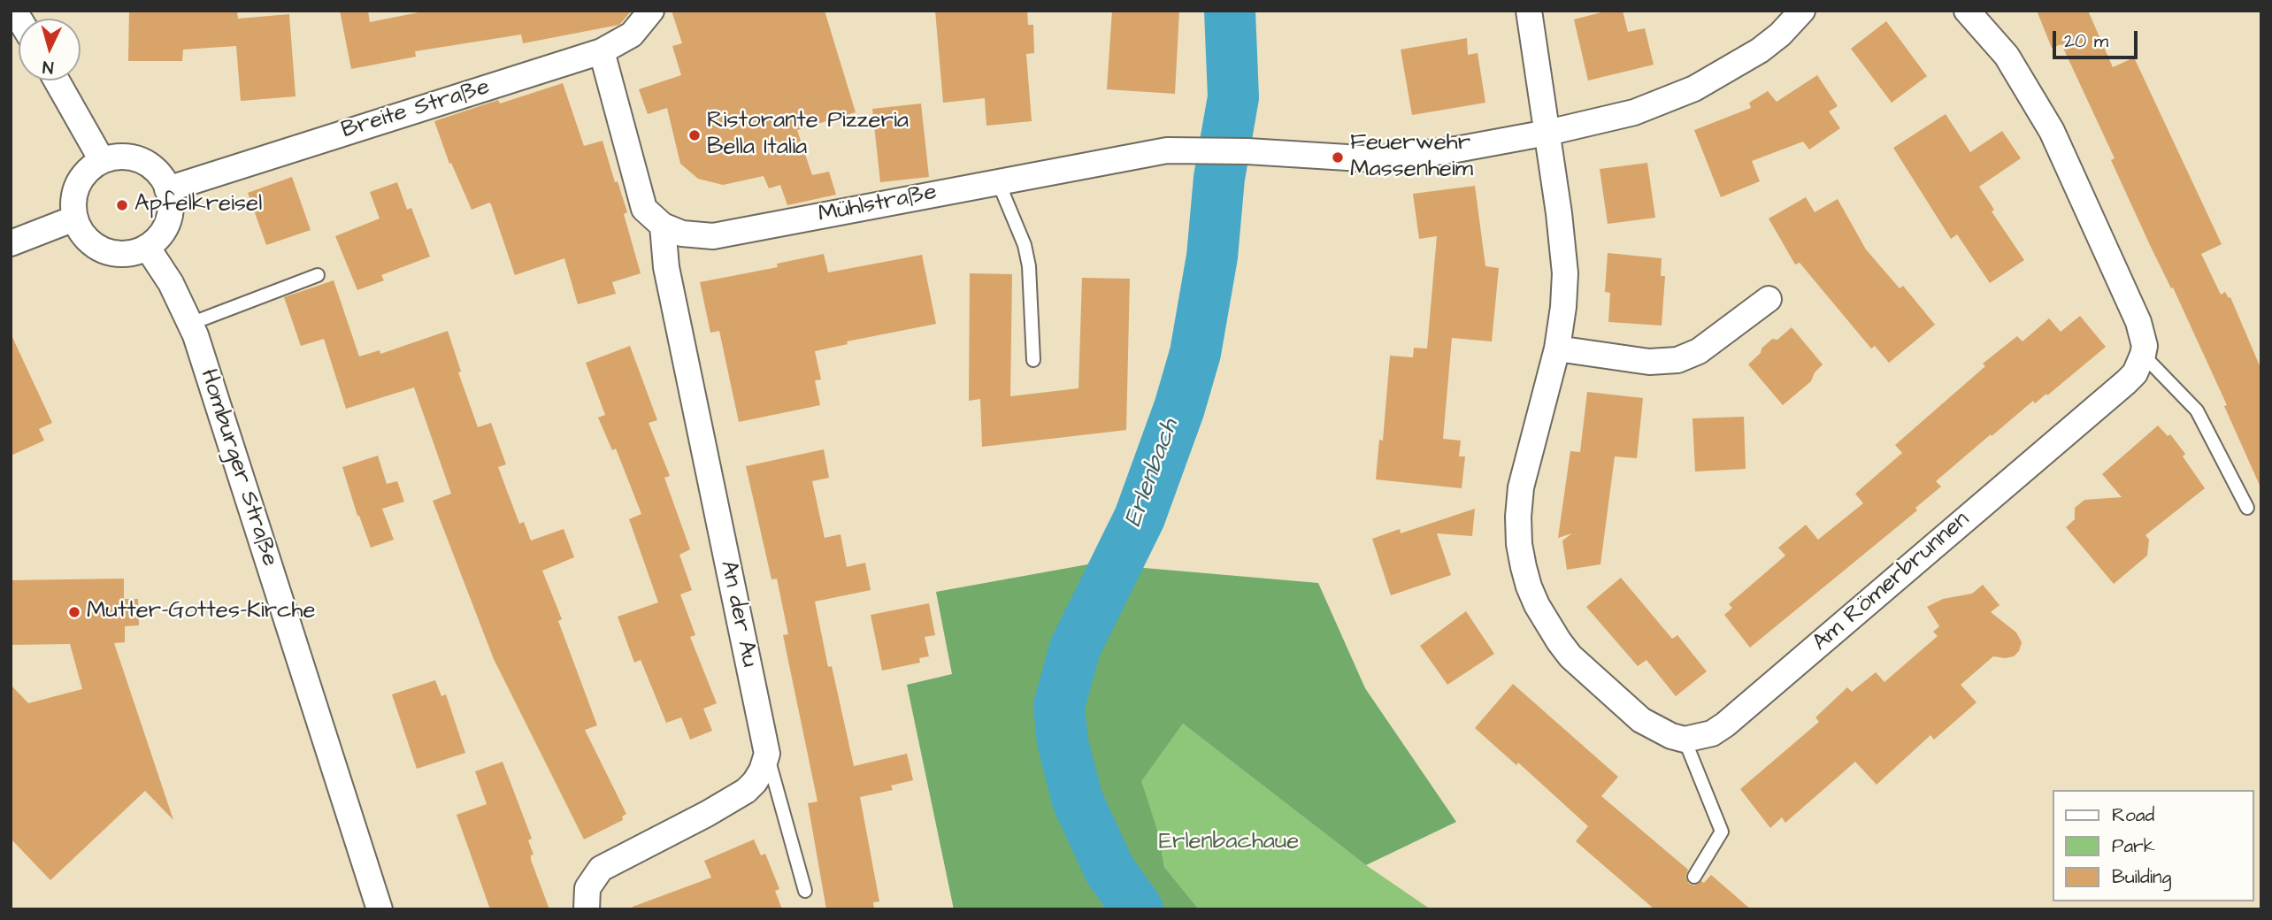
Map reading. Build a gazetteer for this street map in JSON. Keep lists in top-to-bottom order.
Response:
{
  "streets": {
    "street": [
      "Breite Straße",
      "Mühlstraße",
      "Homburger Straße",
      "Am Römerbrunnen",
      "An der Au"
    ]
  },
  "crossings": [
    ["Breite Straße", "Mühlstraße"],
    ["Breite Straße", "Homburger Straße"],
    ["Mühlstraße", "An der Au"]
  ],
  "water": ["Erlenbach"],
  "parks": ["Erlenbachaue"],
  "places": [
    "Ristorante Pizzeria Bella Italia",
    "Feuerwehr Massenheim",
    "Apfelkreisel",
    "Mutter-Gottes-Kirche"
  ],
  "legend": ["Road", "Park", "Building"],
  "scale_bar": "20 m",
  "north": "bottom"
}
